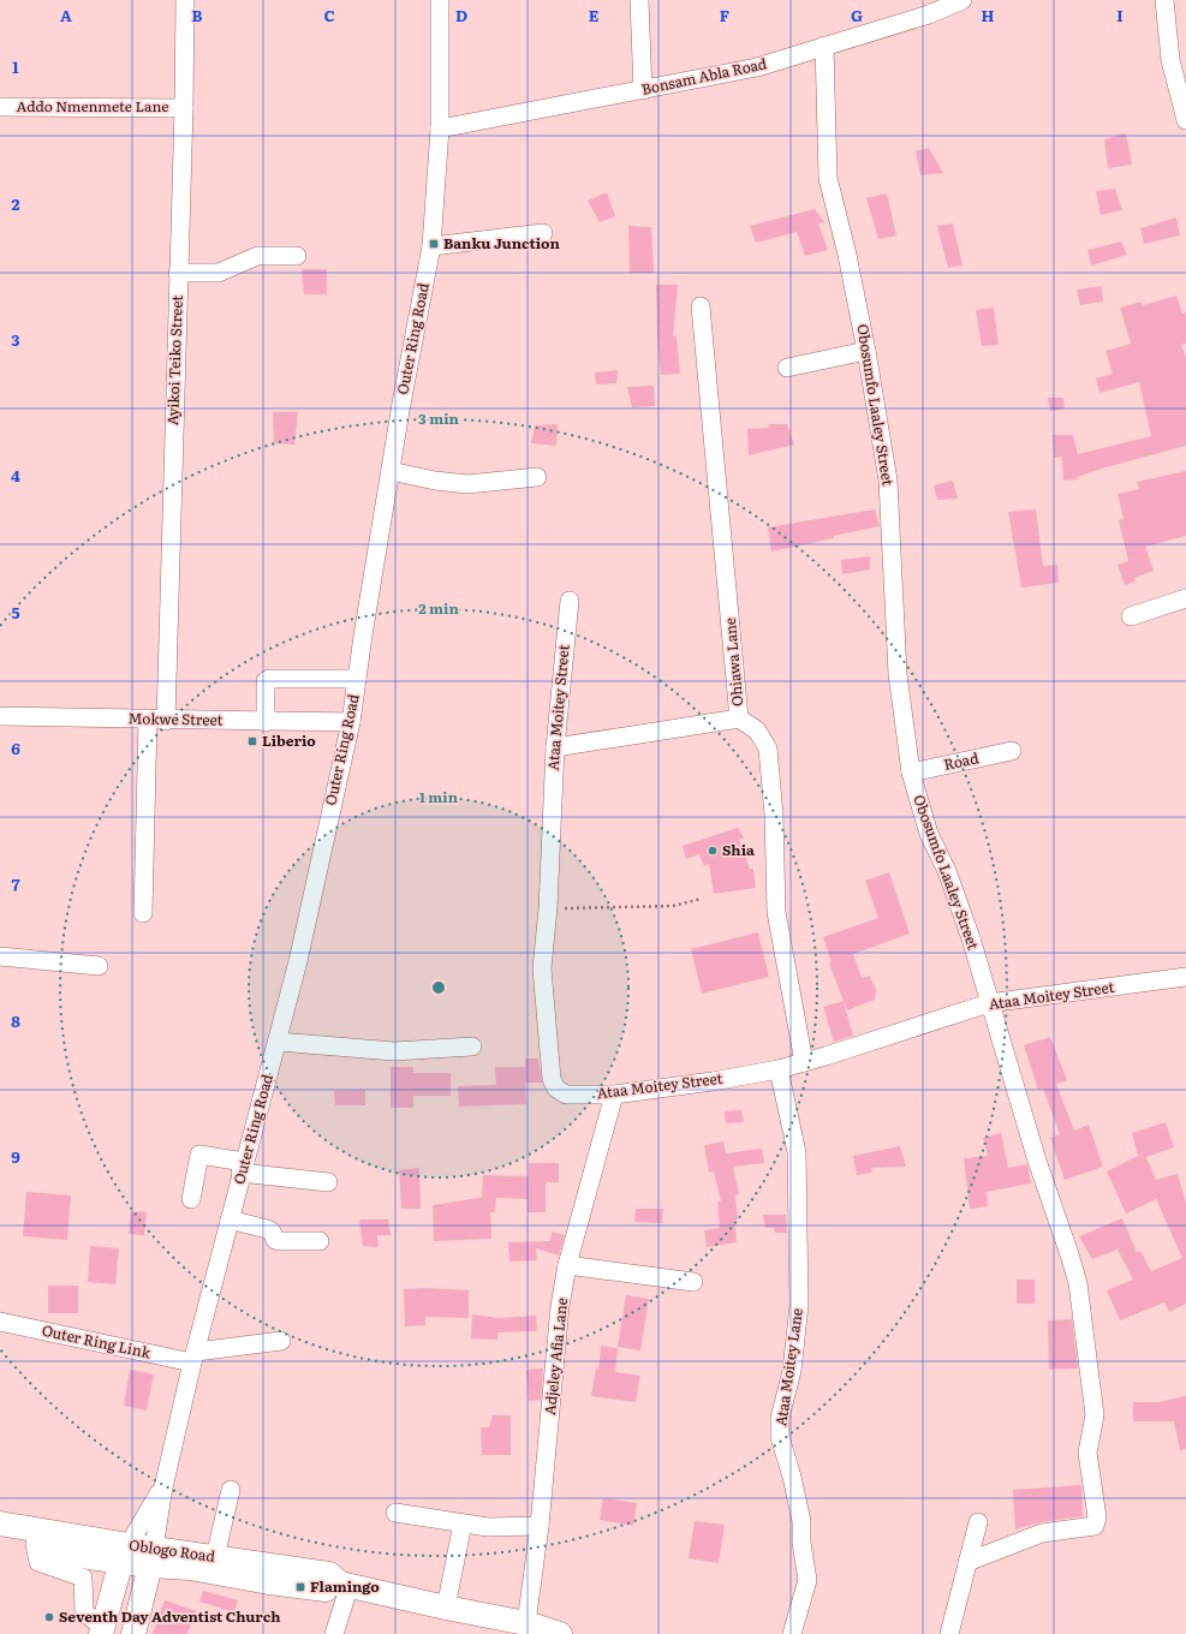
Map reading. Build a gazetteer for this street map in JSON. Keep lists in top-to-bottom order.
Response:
{
  "streets": {
    "main road": ["Outer Ring Road", "Oblogo Road"],
    "street": [
      "Bonsam Abla Road",
      "Addo Nmenmete Lane",
      "Ayikoi Teiko Street",
      "Obosumfo Laaley Street",
      "Ohiawa Lane",
      "Ataa Moitey Street",
      "Mokwe Street",
      "Road",
      "Outer Ring Link",
      "Adjeley Afia Lane",
      "Ataa Moitey Lane"
    ]
  },
  "crossings": [
    ["Bonsam Abla Road", "Outer Ring Road"],
    ["Bonsam Abla Road", "Obosumfo Laaley Street"],
    ["Addo Nmenmete Lane", "Ayikoi Teiko Street"],
    ["Outer Ring Road", "Mokwe Street"],
    ["Outer Ring Road", "Outer Ring Link"],
    ["Outer Ring Road", "Oblogo Road"],
    ["Ayikoi Teiko Street", "Mokwe Street"],
    ["Obosumfo Laaley Street", "Ataa Moitey Street"],
    ["Obosumfo Laaley Street", "Road"],
    ["Ohiawa Lane", "Ataa Moitey Street"],
    ["Ataa Moitey Street", "Adjeley Afia Lane"],
    ["Ataa Moitey Street", "Ataa Moitey Lane"],
    ["Adjeley Afia Lane", "Oblogo Road"]
  ],
  "places": {
    "transit": ["Banku Junction", "Liberio", "Flamingo"],
    "other": ["Shia", "Seventh Day Adventist Church"]
  },
  "grid": {
    "columns": [
      "A",
      "B",
      "C",
      "D",
      "E",
      "F",
      "G",
      "H",
      "I"
    ],
    "rows": [
      "1",
      "2",
      "3",
      "4",
      "5",
      "6",
      "7",
      "8",
      "9"
    ]
  },
  "rings": ["3 min", "2 min", "1 min"]
}
